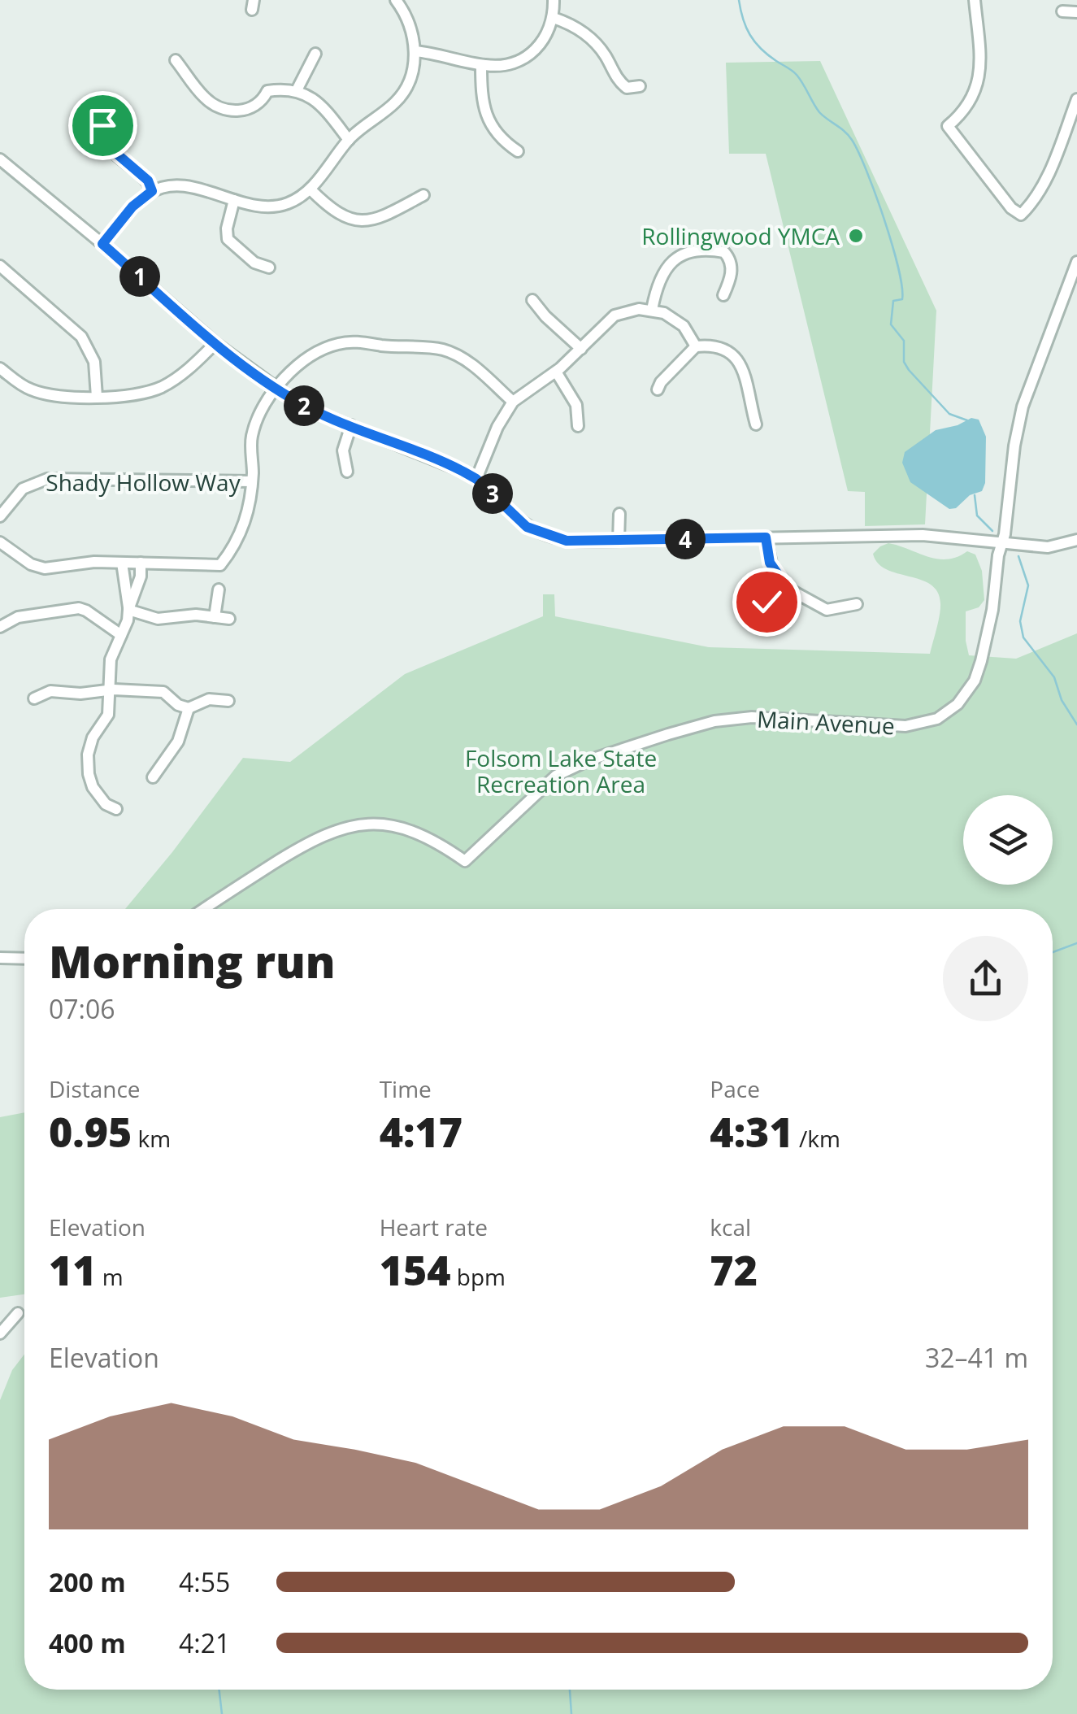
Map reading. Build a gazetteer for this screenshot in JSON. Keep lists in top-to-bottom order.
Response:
{
  "streets": {
    "street": ["Shady Hollow Way", "Main Avenue"]
  },
  "parks": ["Folsom Lake State Recreation Area"],
  "places": ["Rollingwood YMCA"],
  "page": {
    "pins": [
      "1",
      "2",
      "3",
      "4"
    ],
    "heading": ["Morning run", "07:06"],
    "stats": [
      ["Distance", "0.95 km"],
      ["Time", "4:17"],
      ["Pace", "4:31 /km"],
      ["Elevation", "11 m"],
      ["Heart rate", "154 bpm"],
      ["kcal", "72"]
    ],
    "chart": ["Elevation", "32–41 m"],
    "list": [
      {
        "name": "200 m",
        "note": "4:55"
      },
      {
        "name": "400 m",
        "note": "4:21"
      }
    ]
  }
}
